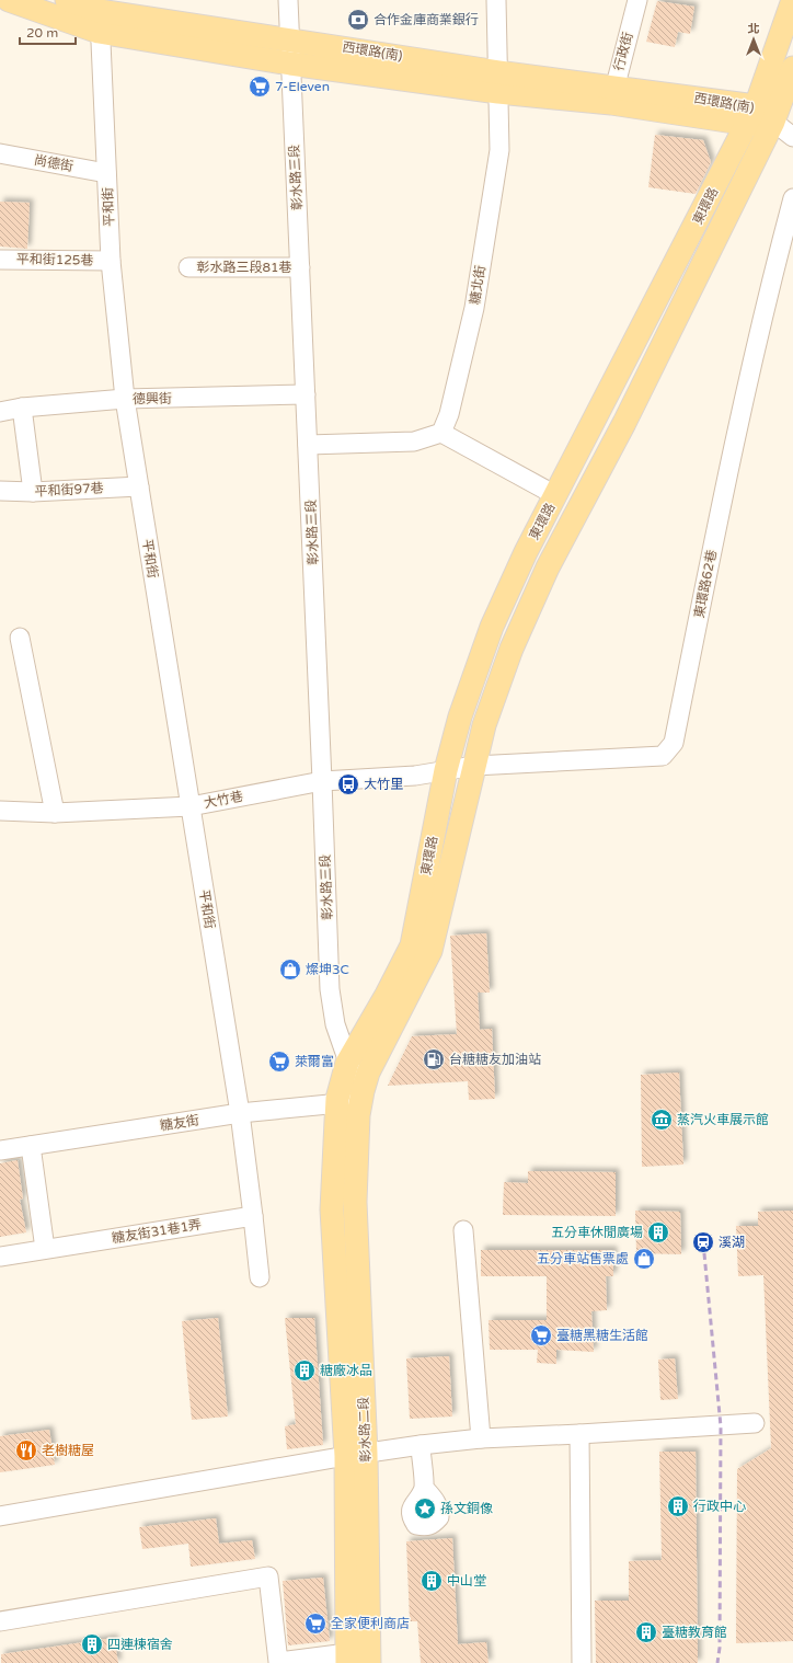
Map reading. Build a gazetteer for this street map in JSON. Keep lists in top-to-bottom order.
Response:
{
  "streets": {
    "main road": ["西環路(南)", "東環路", "彰水路二段"],
    "street": [
      "行政街",
      "尚德街",
      "彰水路三段",
      "平和街",
      "平和街125巷",
      "彰水路三段81巷",
      "糖北街",
      "德興街",
      "平和街97巷",
      "東環路62巷",
      "大竹巷",
      "糖友街",
      "糖友街31巷1弄"
    ]
  },
  "crossings": [
    ["西環路(南)", "行政街"],
    ["西環路(南)", "彰水路三段"],
    ["西環路(南)", "東環路"],
    ["西環路(南)", "平和街"],
    ["西環路(南)", "糖北街"],
    ["尚德街", "平和街"],
    ["彰水路三段", "東環路"],
    ["彰水路三段", "彰水路三段81巷"],
    ["彰水路三段", "德興街"],
    ["彰水路三段", "大竹巷"],
    ["彰水路三段", "糖友街"],
    ["彰水路三段", "彰水路二段"],
    ["東環路", "東環路62巷"],
    ["東環路", "大竹巷"],
    ["東環路", "糖友街"],
    ["東環路", "彰水路二段"],
    ["平和街", "平和街125巷"],
    ["平和街", "德興街"],
    ["平和街", "平和街97巷"],
    ["平和街", "大竹巷"],
    ["平和街", "糖友街"],
    ["平和街", "糖友街31巷1弄"],
    ["東環路62巷", "大竹巷"],
    ["糖友街", "彰水路二段"]
  ],
  "places": {
    "bank": ["合作金庫商業銀行"],
    "supermarket": [
      "7-Eleven",
      "萊爾富",
      "臺糖黑糖生活館",
      "全家便利商店"
    ],
    "bus stop": ["大竹里"],
    "shop": ["燦坤3C", "五分車站售票處"],
    "fuel station": ["台糖糖友加油站"],
    "museum": ["蒸汽火車展示館"],
    "building": [
      "五分車休閒廣場",
      "糖廠冰品",
      "行政中心",
      "中山堂",
      "臺糖教育館",
      "四連棟宿舍"
    ],
    "station": ["溪湖"],
    "restaurant": ["老樹糖屋"],
    "place": ["孫文銅像"]
  },
  "scale_bar": "20 m",
  "north": "top"
}
